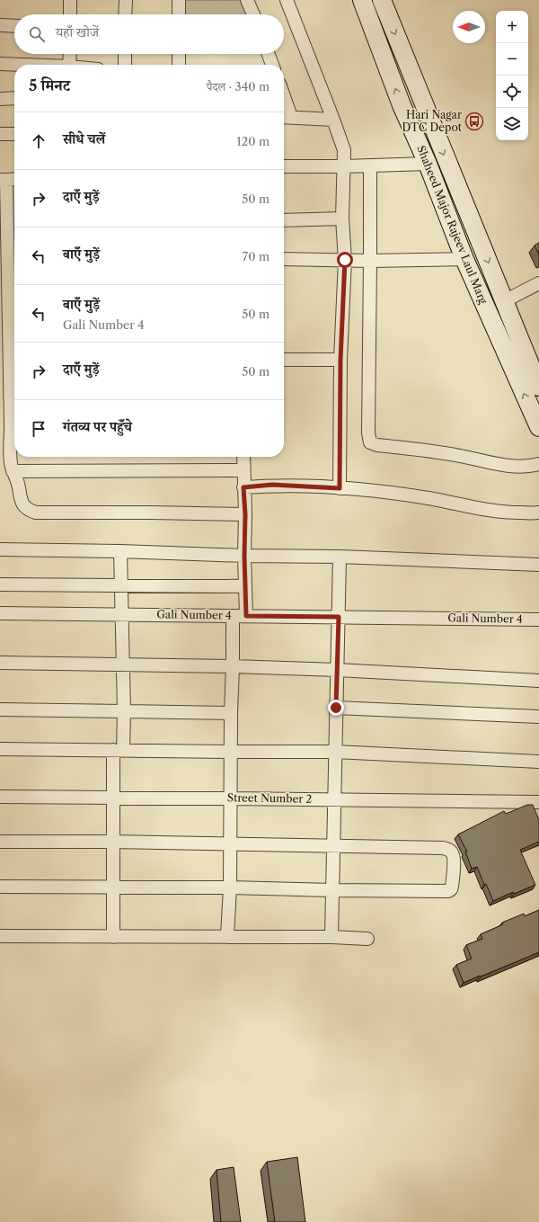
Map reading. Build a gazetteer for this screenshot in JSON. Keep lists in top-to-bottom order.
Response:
{
  "streets": {
    "street": ["Shaheed Major Rajeev Laul Marg", "Gali Number 4", "Street Number 2"]
  },
  "places": {
    "bus stop": ["Hari Nagar DTC Depot"]
  },
  "north": "left",
  "page": {
    "map_buttons": ["+", "−"],
    "search": "यहाँ खोजें",
    "heading": ["5 मिनट", "पैदल · 340 m"],
    "list": [
      ["सीधे चलें", "120 m"],
      ["दाएँ मुड़ें", "50 m"],
      ["बाएँ मुड़ें", "70 m"],
      ["बाएँ मुड़ें", "Gali Number 4", "50 m"],
      ["दाएँ मुड़ें", "50 m"],
      "गंतव्य पर पहुँचे"
    ]
  }
}
